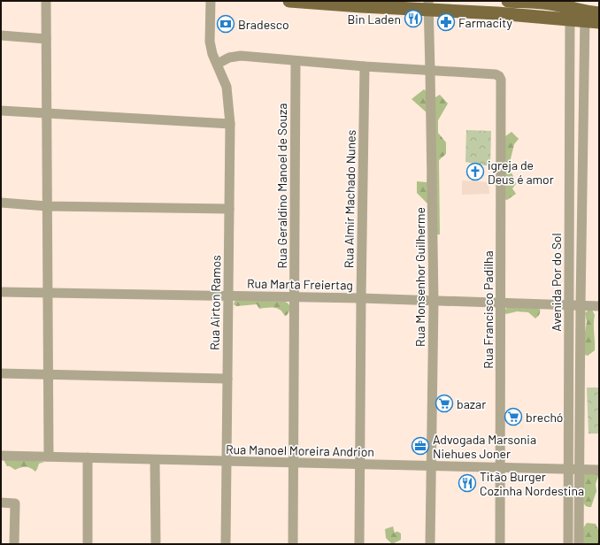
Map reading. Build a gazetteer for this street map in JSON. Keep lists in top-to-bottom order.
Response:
{
  "streets": {
    "street": [
      "Rua Geraldino Manoel de Souza",
      "Rua Almir Machado Nunes",
      "Rua Monsenhor Guilherme",
      "Avenida Por do Sol",
      "Rua Marta Freiertag",
      "Rua Airton Ramos",
      "Rua Francisco Padilha",
      "Rua Manoel Moreira Andrion"
    ]
  },
  "crossings": [
    ["Rua Geraldino Manoel de Souza", "Rua Marta Freiertag"],
    ["Rua Geraldino Manoel de Souza", "Rua Manoel Moreira Andrion"],
    ["Rua Almir Machado Nunes", "Rua Marta Freiertag"],
    ["Rua Almir Machado Nunes", "Rua Manoel Moreira Andrion"],
    ["Rua Monsenhor Guilherme", "Rua Marta Freiertag"],
    ["Rua Monsenhor Guilherme", "Rua Francisco Padilha"],
    ["Rua Monsenhor Guilherme", "Rua Manoel Moreira Andrion"],
    ["Avenida Por do Sol", "Rua Marta Freiertag"],
    ["Avenida Por do Sol", "Rua Manoel Moreira Andrion"],
    ["Rua Marta Freiertag", "Rua Airton Ramos"],
    ["Rua Marta Freiertag", "Rua Francisco Padilha"],
    ["Rua Airton Ramos", "Rua Manoel Moreira Andrion"],
    ["Rua Francisco Padilha", "Rua Manoel Moreira Andrion"]
  ],
  "places": {
    "restaurant": ["Bin Laden", "Titão Burger Cozinha Nordestina"],
    "pharmacy": ["Farmacity"],
    "bank": ["Bradesco"],
    "church": ["igreja de Deus é amor"],
    "supermarket": ["bazar", "brechó"],
    "office": ["Advogada Marsonia Niehues Joner"]
  }
}
